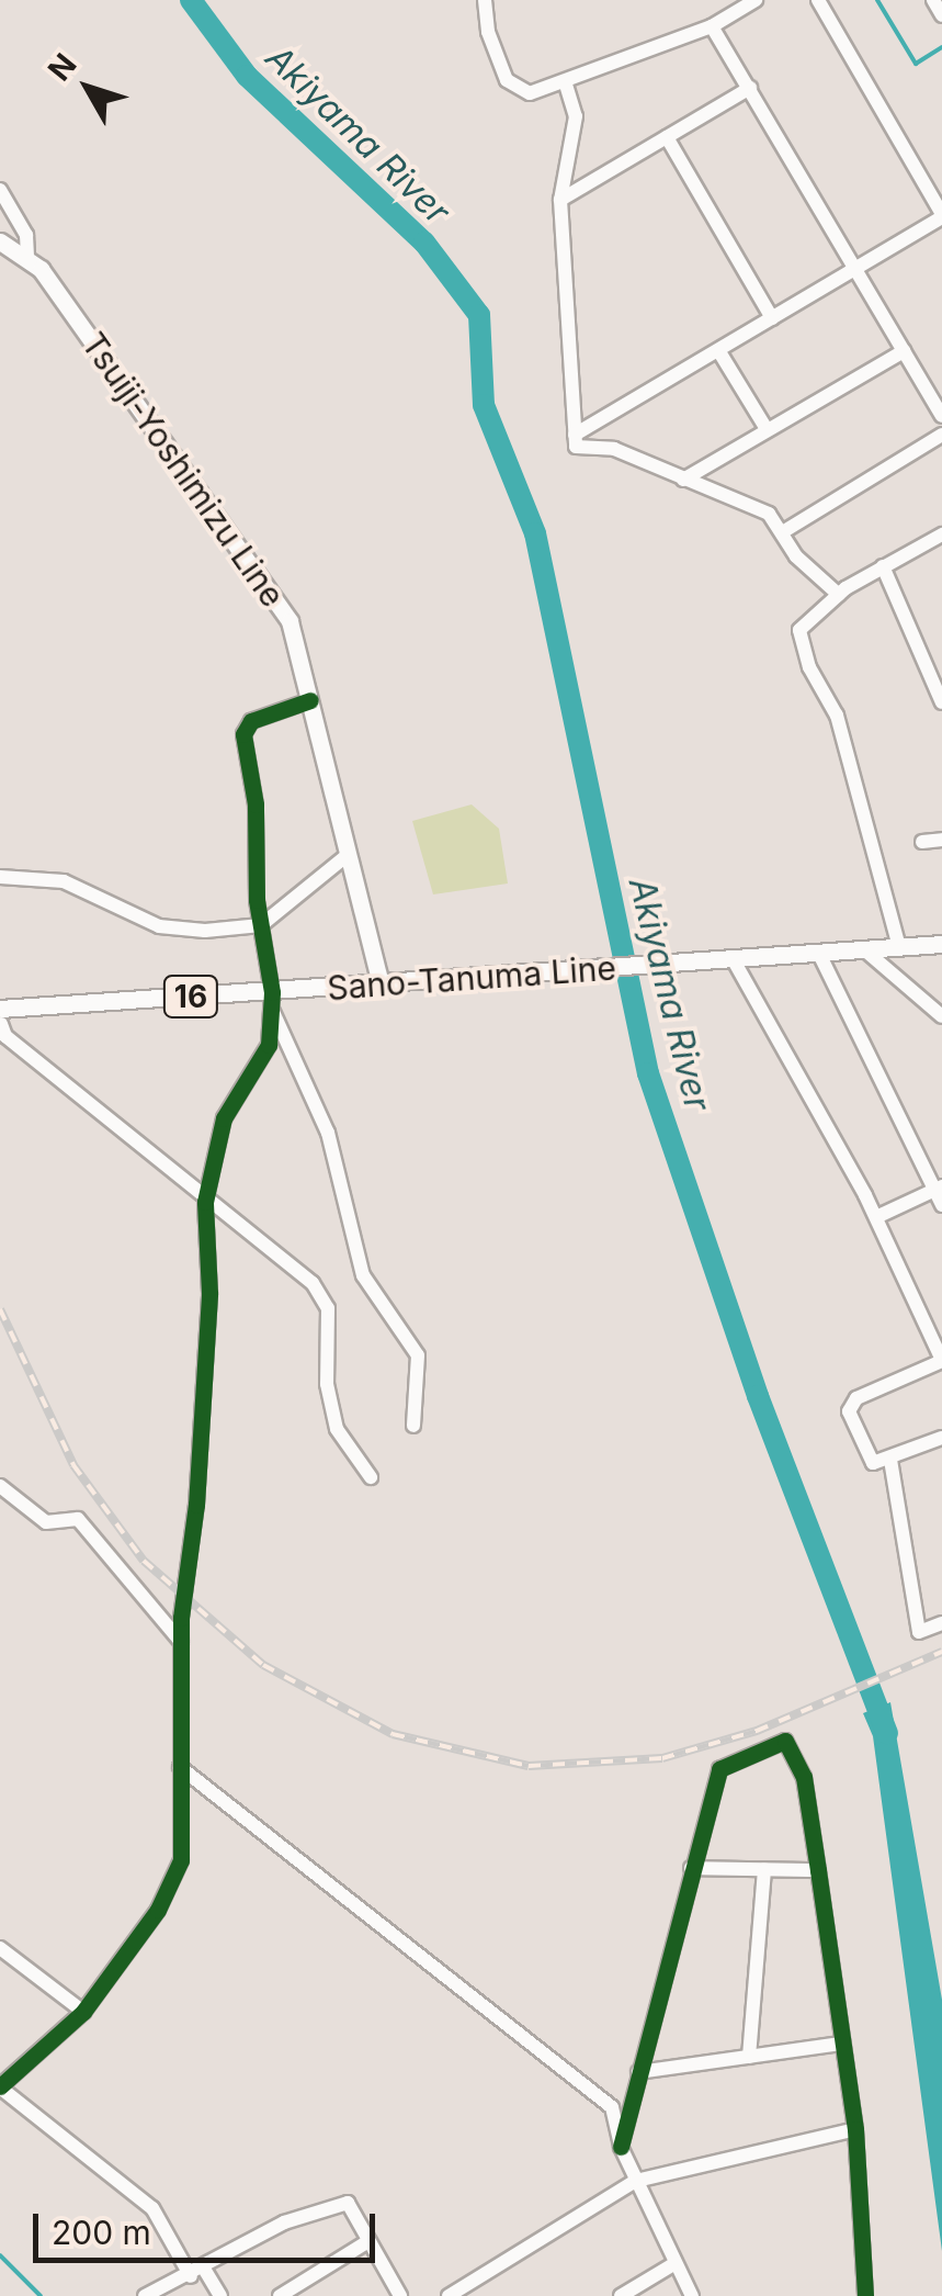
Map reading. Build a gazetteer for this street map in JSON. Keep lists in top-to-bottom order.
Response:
{
  "streets": {
    "main road": ["Tsuiji-Yoshimizu Line", "Sano-Tanuma Line", "16"]
  },
  "crossings": [
    ["Tsuiji-Yoshimizu Line", "Sano-Tanuma Line"]
  ],
  "water": ["Akiyama River"],
  "scale_bar": "200 m",
  "north": "top left"
}
